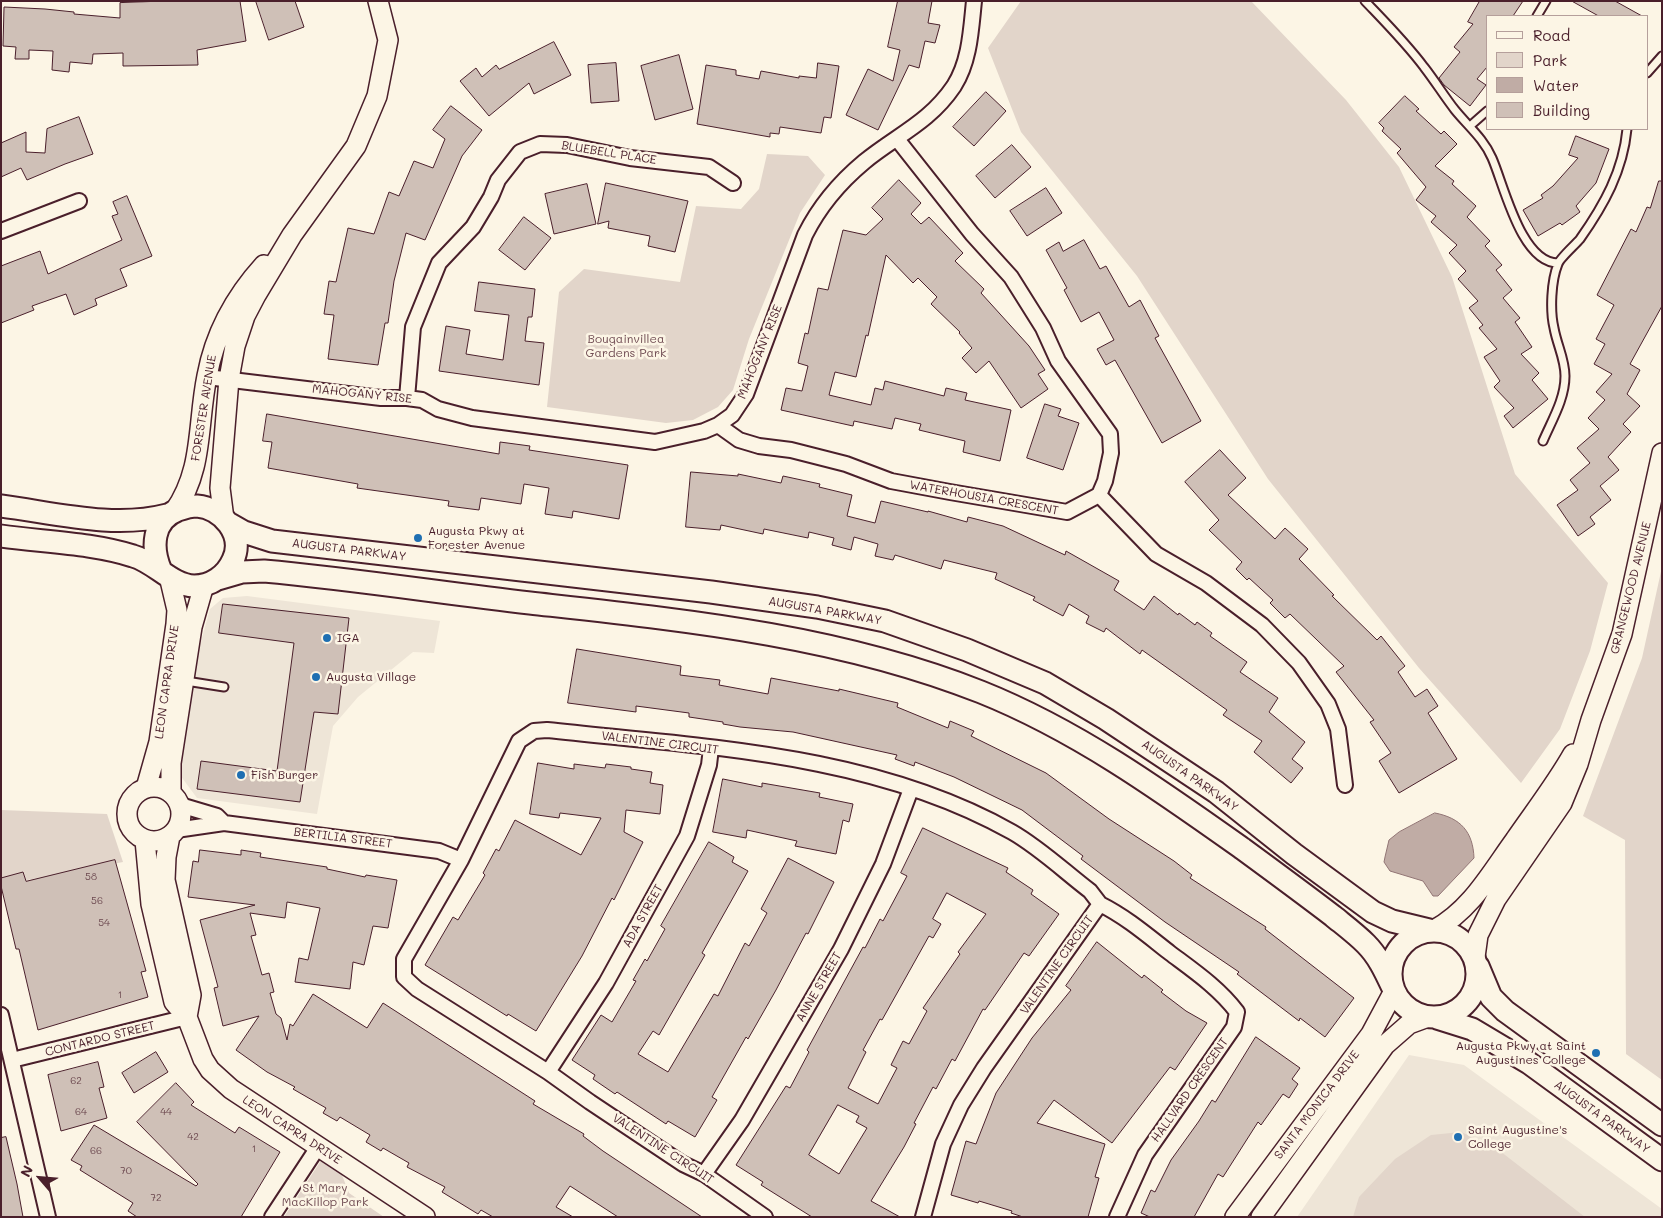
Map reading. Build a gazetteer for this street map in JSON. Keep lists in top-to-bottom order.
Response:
{
  "streets": {
    "main road": ["AUGUSTA PARKWAY"],
    "street": [
      "BLUEBELL PLACE",
      "MAHOGANY RISE",
      "FORESTER AVENUE",
      "WATERHOUSIA CRESCENT",
      "GRANGEWOOD AVENUE",
      "LEON CAPRA DRIVE",
      "VALENTINE CIRCUIT",
      "BERTILIA STREET",
      "ADA STREET",
      "ANNE STREET",
      "CONTARDO STREET",
      "HALLVARD CRESCENT",
      "SANTA MONICA DRIVE"
    ]
  },
  "crossings": [
    ["BLUEBELL PLACE", "MAHOGANY RISE"],
    ["MAHOGANY RISE", "FORESTER AVENUE"],
    ["MAHOGANY RISE", "WATERHOUSIA CRESCENT"],
    ["FORESTER AVENUE", "AUGUSTA PARKWAY"],
    ["FORESTER AVENUE", "LEON CAPRA DRIVE"],
    ["AUGUSTA PARKWAY", "GRANGEWOOD AVENUE"],
    ["AUGUSTA PARKWAY", "LEON CAPRA DRIVE"],
    ["AUGUSTA PARKWAY", "SANTA MONICA DRIVE"],
    ["GRANGEWOOD AVENUE", "SANTA MONICA DRIVE"],
    ["LEON CAPRA DRIVE", "BERTILIA STREET"],
    ["LEON CAPRA DRIVE", "CONTARDO STREET"],
    ["VALENTINE CIRCUIT", "BERTILIA STREET"],
    ["VALENTINE CIRCUIT", "ADA STREET"],
    ["VALENTINE CIRCUIT", "ANNE STREET"],
    ["VALENTINE CIRCUIT", "HALLVARD CRESCENT"]
  ],
  "parks": ["Bougainvillea Gardens Park", "St Mary MacKillop Park"],
  "places": [
    "Augusta Pkwy at Forester Avenue",
    "IGA",
    "Augusta Village",
    "Fish Burger",
    "Augusta Pkwy at Saint Augustines College",
    "Saint Augustine's College"
  ],
  "house_numbers": [
    "58",
    "56",
    "54",
    "1",
    "62",
    "64",
    "44",
    "42",
    "1",
    "66",
    "70",
    "72"
  ],
  "legend": [
    "Road",
    "Park",
    "Water",
    "Building"
  ],
  "north": "top left"
}
